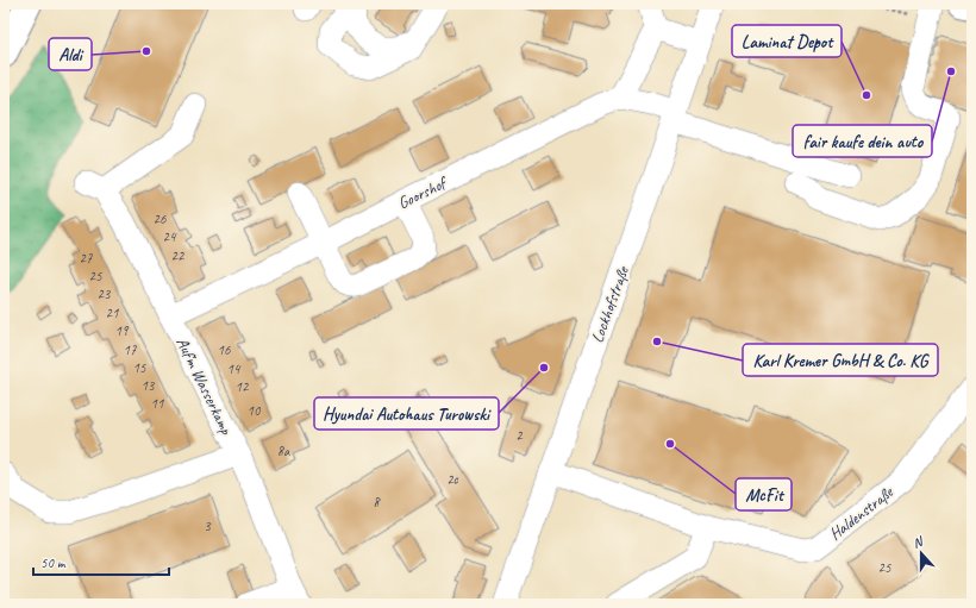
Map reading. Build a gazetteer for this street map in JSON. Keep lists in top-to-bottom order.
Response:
{
  "streets": {
    "street": [
      "Goorshof",
      "Lockhofstraße",
      "Auf'm Wasserkamp",
      "Haldenstraße"
    ]
  },
  "crossings": [
    ["Goorshof", "Auf'm Wasserkamp"],
    ["Lockhofstraße", "Haldenstraße"]
  ],
  "places": [
    "Aldi",
    "fair kaufe dein auto",
    "Laminat Depot",
    "Karl Kremer GmbH & Co. KG",
    "Hyundai Autohaus Turowski",
    "McFit"
  ],
  "house_numbers": [
    "26",
    "24",
    "22",
    "27",
    "25",
    "23",
    "21",
    "19",
    "17",
    "16",
    "15",
    "14",
    "13",
    "12",
    "11",
    "10",
    "2",
    "8a",
    "2c",
    "8",
    "3",
    "25"
  ],
  "scale_bar": "50 m",
  "north": "top"
}
